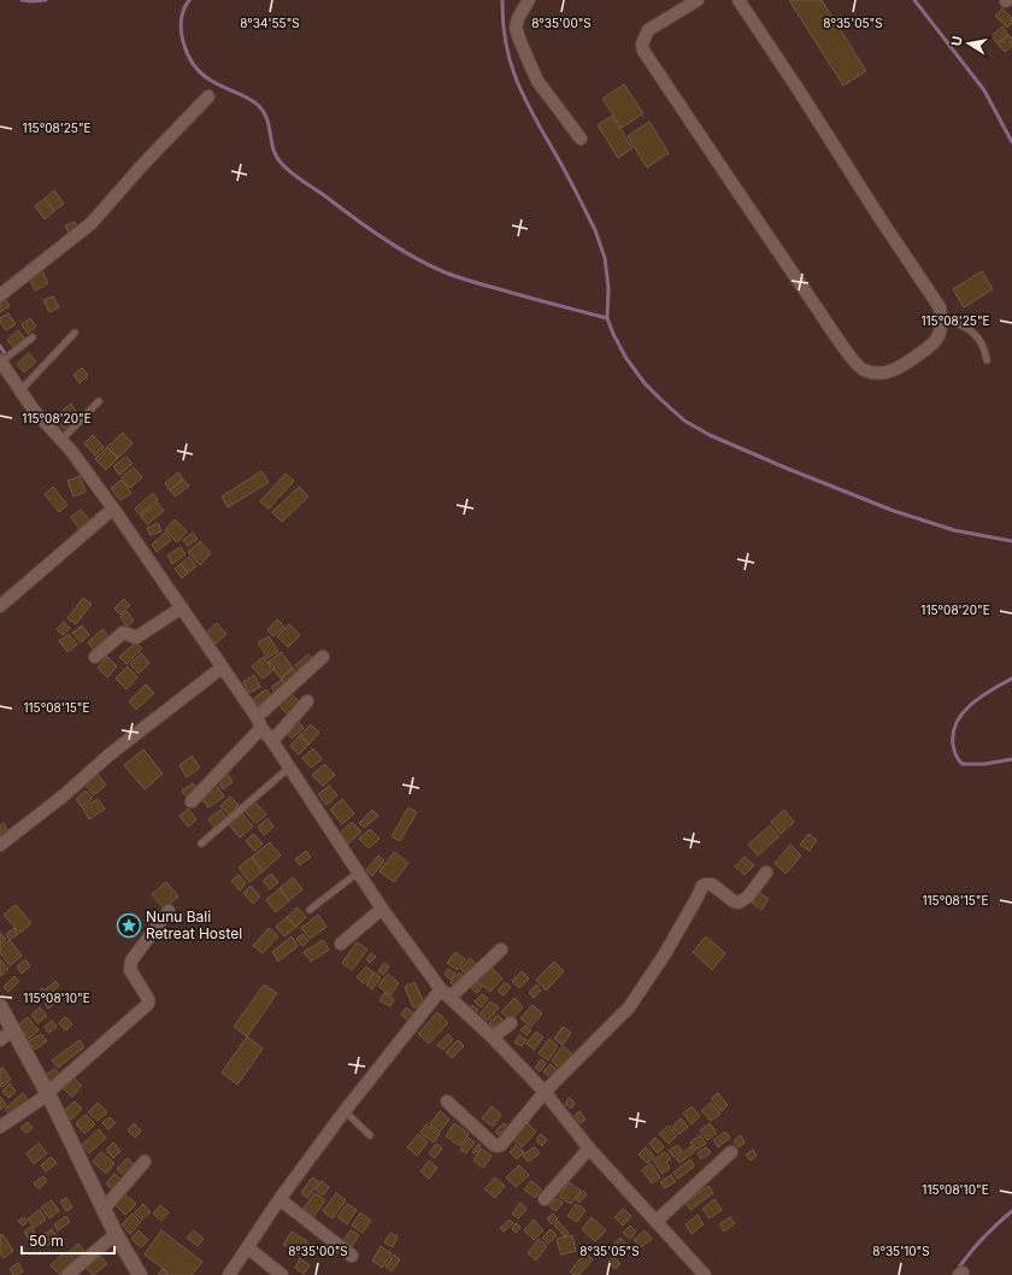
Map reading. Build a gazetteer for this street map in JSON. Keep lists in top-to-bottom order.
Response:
{
  "places": {
    "place": ["Nunu Bali Retreat Hostel"]
  },
  "scale_bar": "50 m",
  "north": "left",
  "coordinates": [
    "8°34'55\"S",
    "8°35'00\"S",
    "8°35'05\"S",
    "115°08'25\"E",
    "115°08'20\"E",
    "115°08'15\"E",
    "115°08'10\"E",
    "8°35'10\"S"
  ]
}
